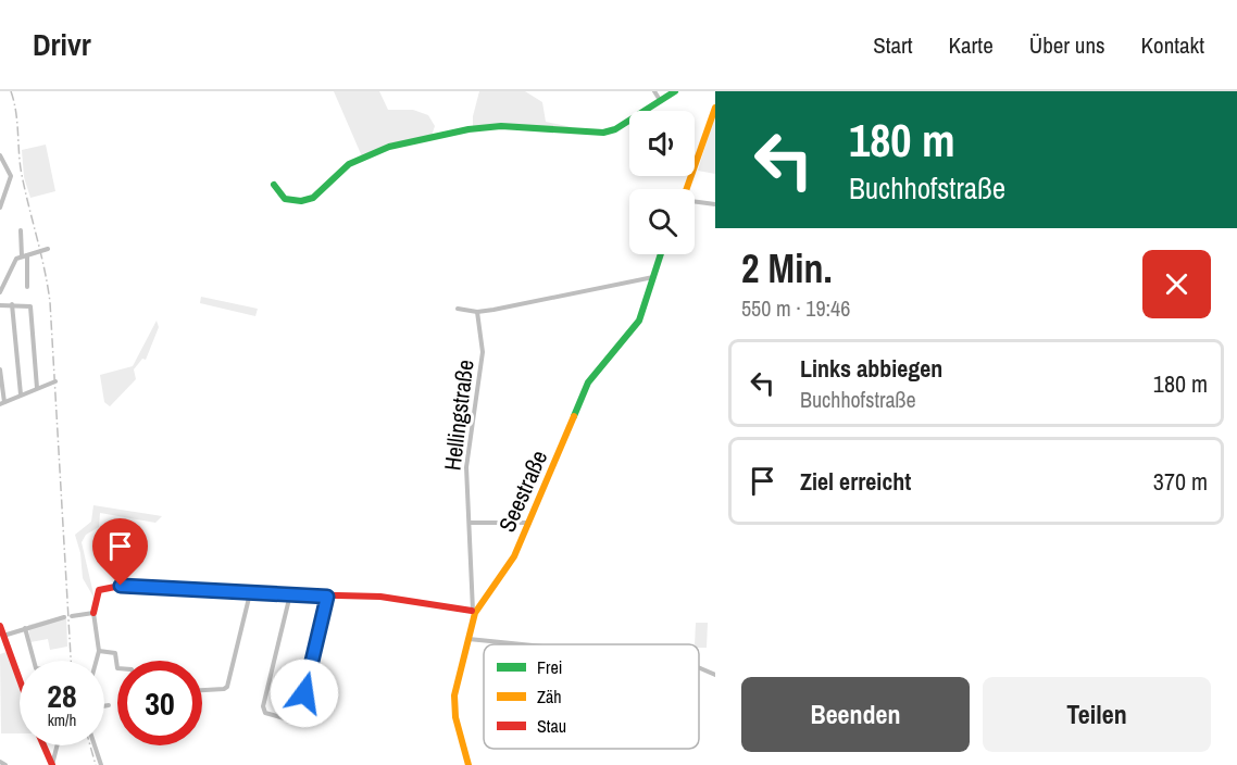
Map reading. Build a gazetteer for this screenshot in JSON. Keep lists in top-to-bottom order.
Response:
{
  "streets": {
    "street": ["Hellingstraße", "Seestraße"]
  },
  "crossings": [
    ["Hellingstraße", "Seestraße"]
  ],
  "legend": ["Frei", "Zäh", "Stau"],
  "page": {
    "header": "Drivr",
    "nav": [
      "Start",
      "Karte",
      "Über uns",
      "Kontakt"
    ],
    "turn": ["180 m", "Buchhofstraße"],
    "heading": ["2 Min.", "550 m · 19:46"],
    "list": [
      {
        "name": "Links abbiegen",
        "note": "Buchhofstraße",
        "value": "180 m"
      },
      {
        "name": "Ziel erreicht",
        "value": "370 m"
      }
    ],
    "speed": "28 km/h",
    "limit": "30",
    "buttons": ["Beenden", "Teilen"]
  }
}
